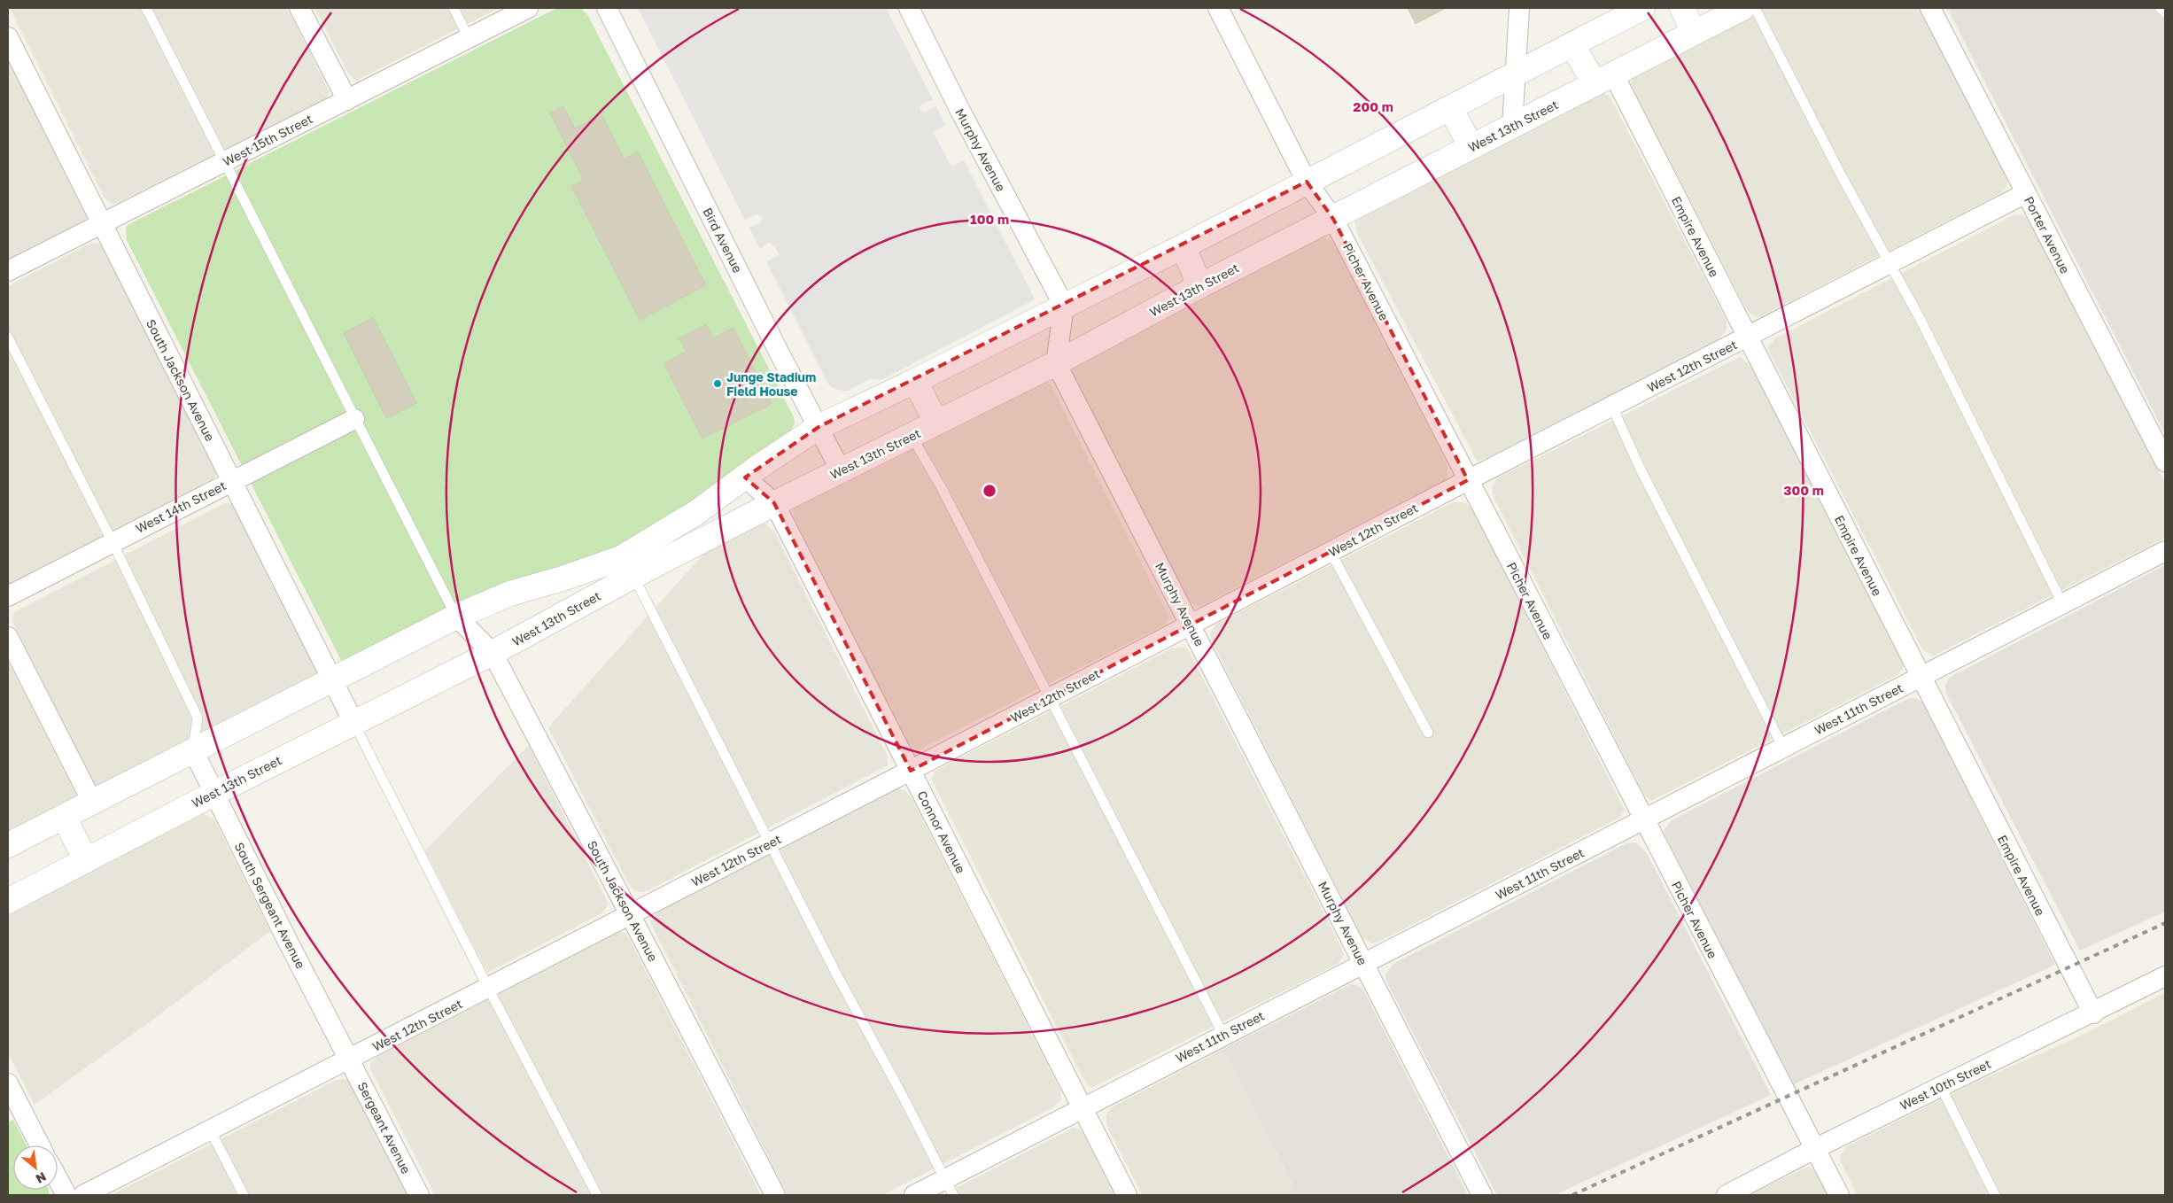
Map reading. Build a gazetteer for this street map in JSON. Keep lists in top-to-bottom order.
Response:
{
  "streets": {
    "street": [
      "West 13th Street",
      "West 15th Street",
      "Murphy Avenue",
      "Porter Avenue",
      "Empire Avenue",
      "Bird Avenue",
      "Picher Avenue",
      "West 12th Street",
      "South Jackson Avenue",
      "West 14th Street",
      "West 11th Street",
      "Connor Avenue",
      "South Sergeant Avenue",
      "West 10th Street",
      "Sergeant Avenue"
    ]
  },
  "crossings": [
    ["West 13th Street", "Murphy Avenue"],
    ["West 13th Street", "Empire Avenue"],
    ["West 13th Street", "Bird Avenue"],
    ["West 13th Street", "Picher Avenue"],
    ["West 13th Street", "South Jackson Avenue"],
    ["West 13th Street", "Connor Avenue"],
    ["West 13th Street", "South Sergeant Avenue"],
    ["West 15th Street", "South Jackson Avenue"],
    ["Murphy Avenue", "West 12th Street"],
    ["Murphy Avenue", "West 11th Street"],
    ["Porter Avenue", "West 12th Street"],
    ["Empire Avenue", "West 12th Street"],
    ["Empire Avenue", "West 11th Street"],
    ["Empire Avenue", "West 10th Street"],
    ["Picher Avenue", "West 12th Street"],
    ["Picher Avenue", "West 11th Street"],
    ["Picher Avenue", "West 10th Street"],
    ["West 12th Street", "South Jackson Avenue"],
    ["West 12th Street", "Connor Avenue"],
    ["West 12th Street", "South Sergeant Avenue"],
    ["West 12th Street", "Sergeant Avenue"],
    ["South Jackson Avenue", "West 14th Street"],
    ["West 11th Street", "Connor Avenue"],
    ["South Sergeant Avenue", "Sergeant Avenue"]
  ],
  "places": ["Junge Stadium Field House"],
  "north": "bottom right",
  "rings": ["200 m", "100 m", "300 m"]
}
